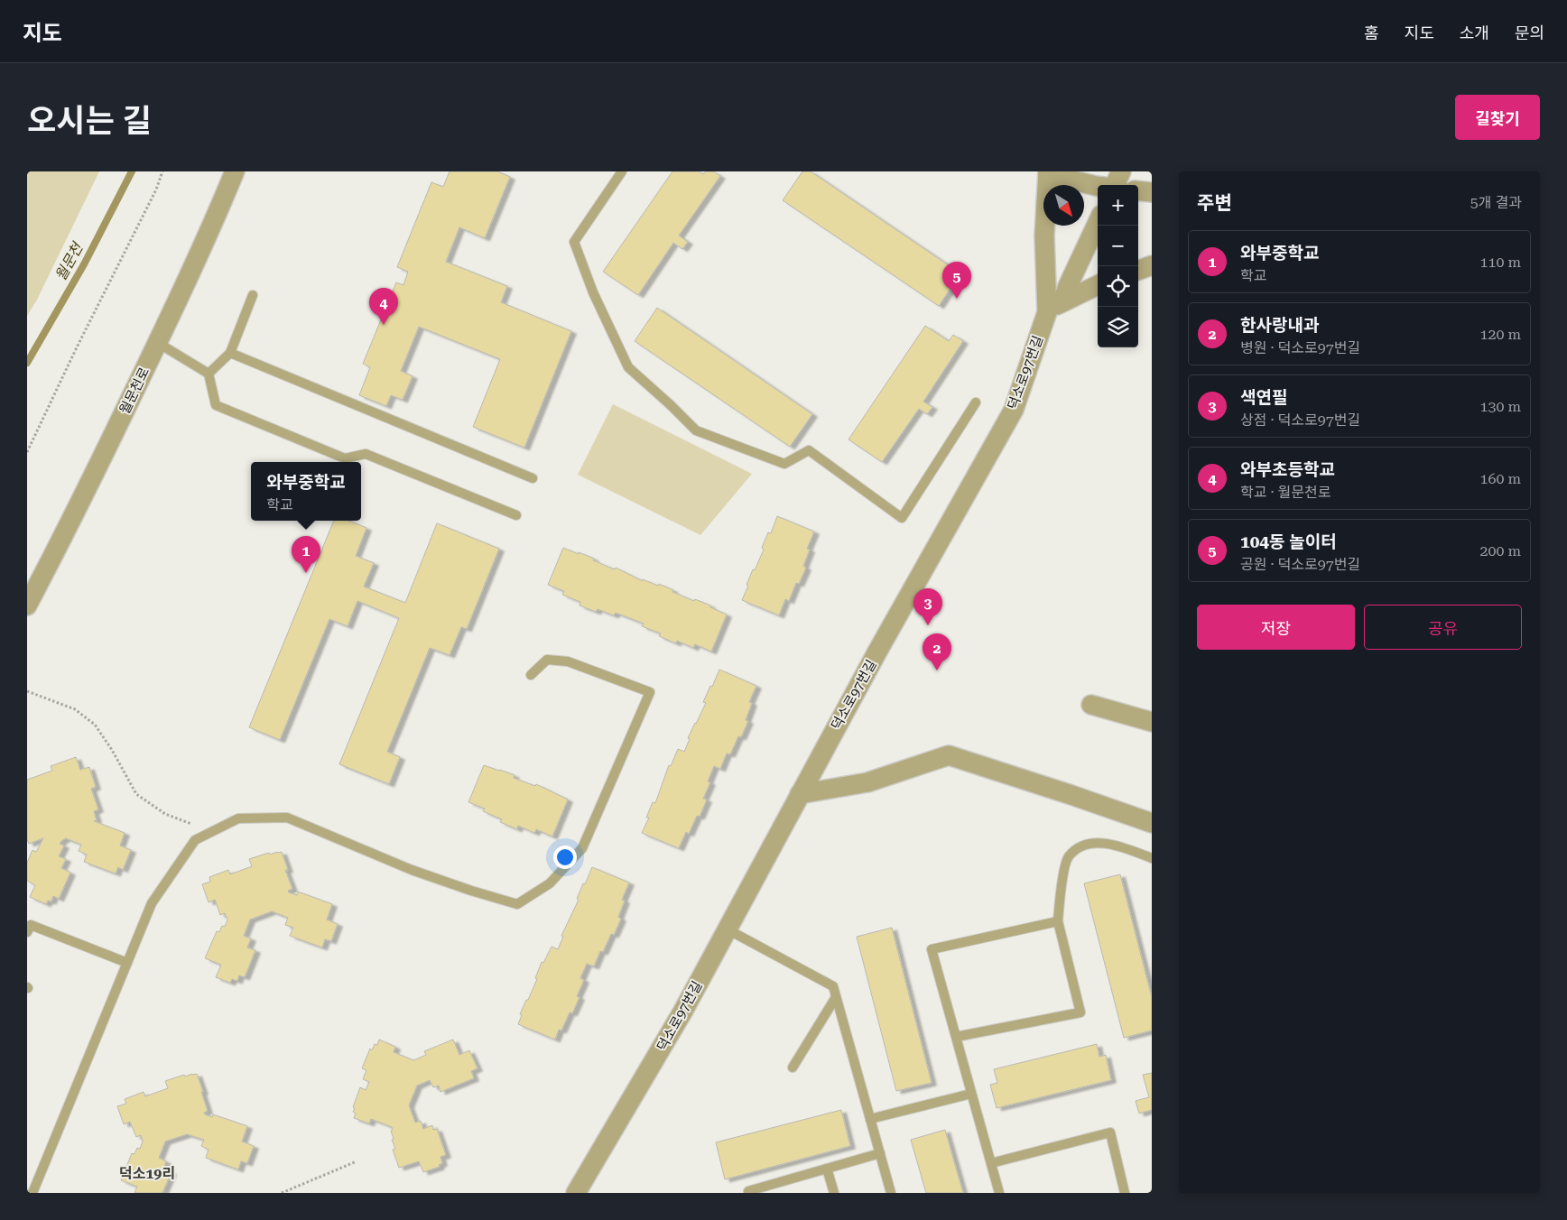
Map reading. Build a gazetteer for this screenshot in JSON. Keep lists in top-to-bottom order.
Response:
{
  "streets": {
    "street": ["덕소로97번길", "월문천로"]
  },
  "districts": ["덕소19리"],
  "water": ["월문천"],
  "north": "bottom right",
  "page": {
    "header": "지도",
    "nav": [
      "홈",
      "지도",
      "소개",
      "문의"
    ],
    "title": "오시는 길",
    "buttons": [
      "길찾기",
      ["저장", "공유"]
    ],
    "heading": ["주변", "5개 결과"],
    "map_buttons": ["+", "−"],
    "list": [
      {
        "mark": "1",
        "name": "와부중학교",
        "note": "학교",
        "value": "110 m"
      },
      {
        "mark": "2",
        "name": "한사랑내과",
        "note": "병원 · 덕소로97번길",
        "value": "120 m"
      },
      {
        "mark": "3",
        "name": "색연필",
        "note": "상점 · 덕소로97번길",
        "value": "130 m"
      },
      {
        "mark": "4",
        "name": "와부초등학교",
        "note": "학교 · 월문천로",
        "value": "160 m"
      },
      {
        "mark": "5",
        "name": "104동 놀이터",
        "note": "공원 · 덕소로97번길",
        "value": "200 m"
      }
    ],
    "pins": [
      "5",
      "4",
      "1",
      "3",
      "2"
    ],
    "popup": ["와부중학교", "학교"]
  }
}
